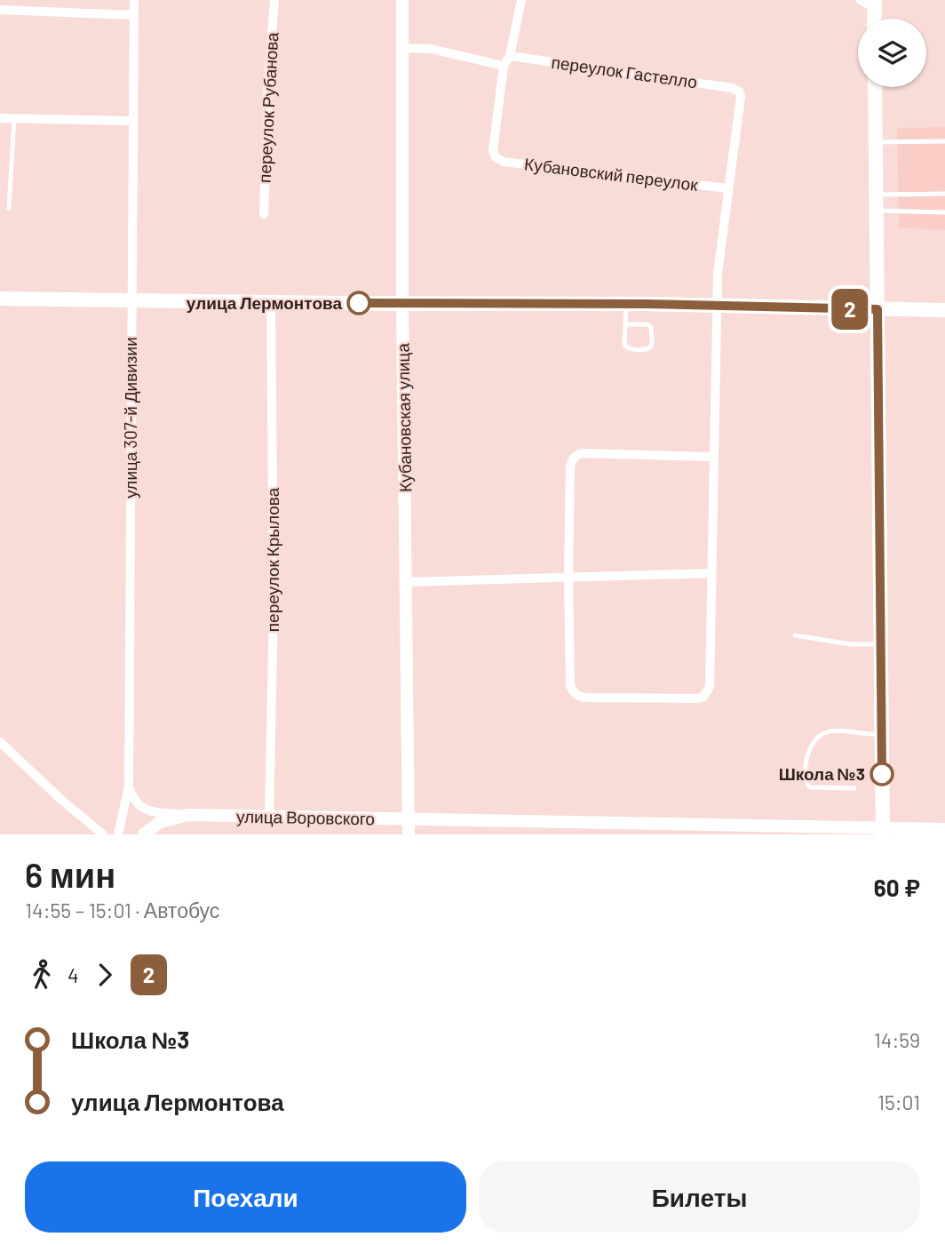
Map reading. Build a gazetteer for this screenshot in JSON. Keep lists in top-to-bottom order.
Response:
{
  "streets": {
    "street": [
      "переулок Гастелло",
      "переулок Рубанова",
      "Кубановский переулок",
      "улица 307-й Дивизии",
      "Кубановская улица",
      "переулок Крылова",
      "улица Воровского"
    ]
  },
  "crossings": [
    ["переулок Гастелло", "Кубановский переулок"],
    ["улица 307-й Дивизии", "улица Воровского"],
    ["Кубановская улица", "улица Воровского"],
    ["переулок Крылова", "улица Воровского"]
  ],
  "places": ["улица Лермонтова", "Школа №3"],
  "lines": ["bus line 2"],
  "page": {
    "on_map": "2",
    "heading": ["6 мин", "14:55 – 15:01 · Автобус", "60 ₽"],
    "legs": ["4", "2"],
    "list": [
      {
        "name": "Школа №3",
        "value": "14:59"
      },
      {
        "name": "улица Лермонтова",
        "value": "15:01"
      }
    ],
    "buttons": ["Поехали", "Билеты"]
  }
}
